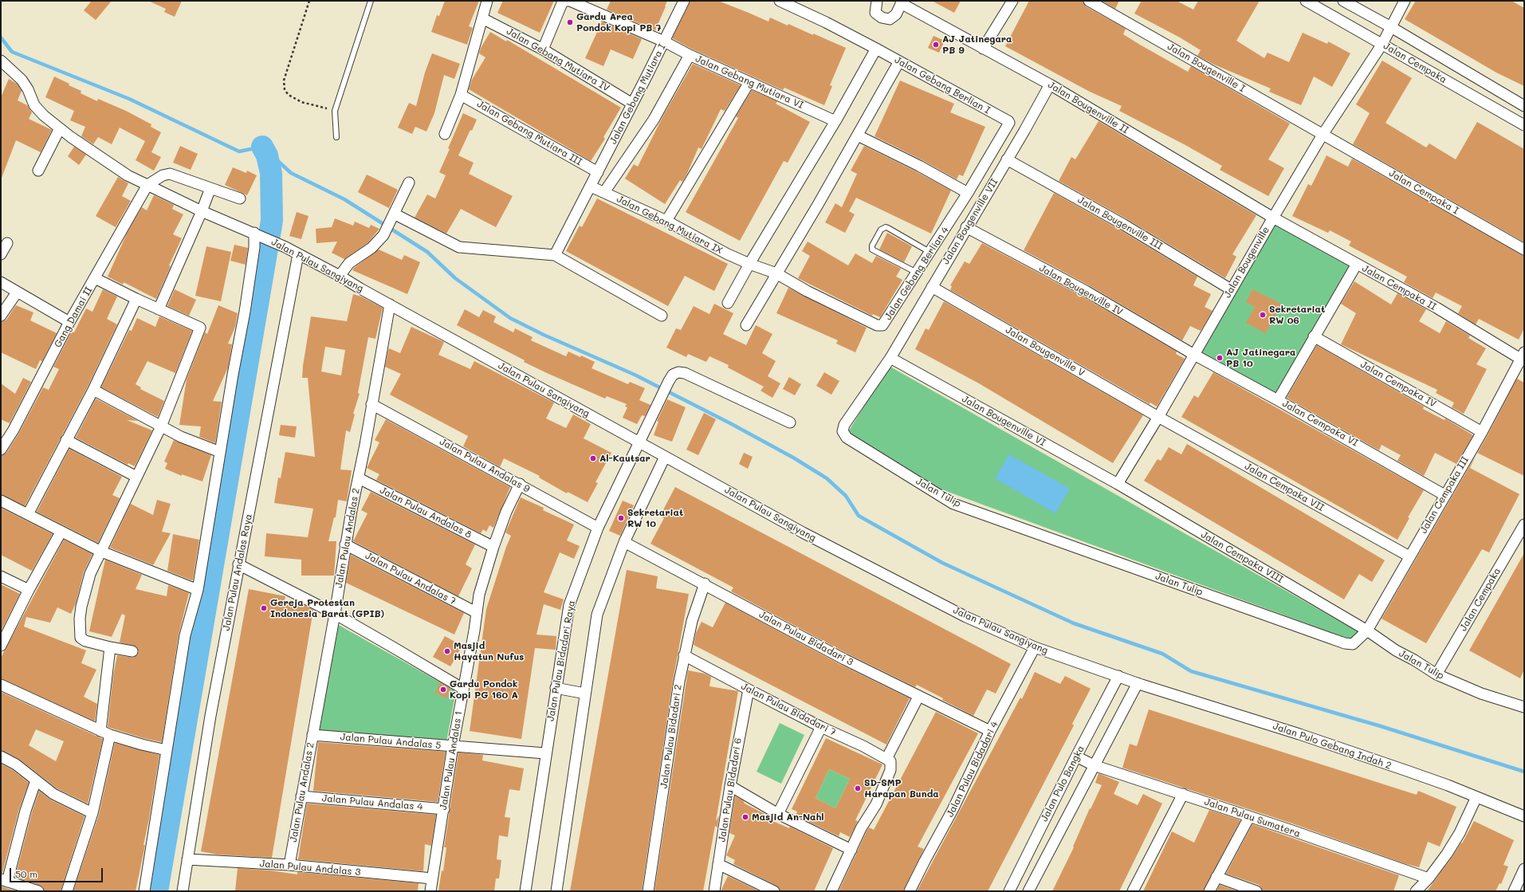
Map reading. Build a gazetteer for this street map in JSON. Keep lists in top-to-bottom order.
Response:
{
  "streets": {
    "street": [
      "Jalan Gebang Mutiara IV",
      "Jalan Cempaka",
      "Jalan Bougenville I",
      "Jalan Gebang Mutiara VI",
      "Jalan Gebang Berlian I",
      "Jalan Gebang Mutiara I",
      "Jalan Bougenville II",
      "Jalan Gebang Mutiara III",
      "Jalan Cempaka I",
      "Jalan Bougenville VII",
      "Jalan Bougenville III",
      "Jalan Gebang Mutiara IX",
      "Jalan Bougenville",
      "Jalan Pulau Sangiyang",
      "Jalan Gebang Berlian 4",
      "Jalan Cempaka II",
      "Jalan Bougenville IV",
      "Gang Damai II",
      "Jalan Bougenville V",
      "Jalan Cempaka IV",
      "Jalan Bougenville VI",
      "Jalan Cempaka VI",
      "Jalan Pulau Andalas 9",
      "Jalan Cempaka VII",
      "Jalan Tulip",
      "Jalan Cempaka III",
      "Jalan Pulau Andalas 8",
      "Jalan Pulau Andalas 2",
      "Jalan Cempaka VIII",
      "Jalan Pulau Andalas Raya",
      "Jalan Pulau Andalas 7",
      "Jalan Pulau Bidadari 3",
      "Jalan Pulau Bidadari Raya",
      "Jalan Pulau Bidadari 7",
      "Jalan Pulau Bidadari 2",
      "Jalan Pulau Andalas 5",
      "Jalan Pulo Gebang Indah 2",
      "Jalan Pulau Andalas 1",
      "Jalan Pulau Bidadari 4",
      "Jalan Pulo Bangka",
      "Jalan Pulau Bidadari 6",
      "Jalan Pulau Andalas 4",
      "Jalan Pulau Sumatera",
      "Jalan Pulau Andalas 3"
    ]
  },
  "crossings": [
    ["Jalan Gebang Mutiara IV", "Jalan Gebang Mutiara VI"],
    ["Jalan Gebang Mutiara IV", "Jalan Gebang Mutiara I"],
    ["Jalan Cempaka", "Jalan Bougenville"],
    ["Jalan Cempaka", "Jalan Tulip"],
    ["Jalan Bougenville I", "Jalan Cempaka I"],
    ["Jalan Bougenville I", "Jalan Bougenville"],
    ["Jalan Gebang Mutiara VI", "Jalan Gebang Mutiara I"],
    ["Jalan Gebang Berlian I", "Jalan Gebang Berlian 4"],
    ["Jalan Gebang Mutiara I", "Jalan Gebang Mutiara III"],
    ["Jalan Gebang Mutiara I", "Jalan Gebang Mutiara IX"],
    ["Jalan Bougenville II", "Jalan Bougenville VII"],
    ["Jalan Bougenville II", "Jalan Bougenville"],
    ["Jalan Bougenville II", "Jalan Cempaka II"],
    ["Jalan Cempaka I", "Jalan Bougenville"],
    ["Jalan Bougenville VII", "Jalan Bougenville III"],
    ["Jalan Bougenville VII", "Jalan Bougenville IV"],
    ["Jalan Bougenville VII", "Jalan Bougenville V"],
    ["Jalan Bougenville VII", "Jalan Bougenville VI"],
    ["Jalan Bougenville VII", "Jalan Tulip"],
    ["Jalan Bougenville III", "Jalan Bougenville"],
    ["Jalan Gebang Mutiara IX", "Jalan Gebang Berlian 4"],
    ["Jalan Bougenville", "Jalan Cempaka II"],
    ["Jalan Bougenville", "Jalan Bougenville IV"],
    ["Jalan Bougenville", "Jalan Bougenville V"],
    ["Jalan Bougenville", "Jalan Bougenville VI"],
    ["Jalan Bougenville", "Jalan Cempaka VI"],
    ["Jalan Bougenville", "Jalan Cempaka VII"],
    ["Jalan Bougenville", "Jalan Cempaka VIII"],
    ["Jalan Pulau Sangiyang", "Gang Damai II"],
    ["Jalan Pulau Sangiyang", "Jalan Pulau Andalas 2"],
    ["Jalan Pulau Sangiyang", "Jalan Pulau Andalas Raya"],
    ["Jalan Pulau Sangiyang", "Jalan Pulau Bidadari Raya"],
    ["Jalan Pulau Sangiyang", "Jalan Pulo Gebang Indah 2"],
    ["Jalan Pulau Sangiyang", "Jalan Pulau Bidadari 4"],
    ["Jalan Pulau Sangiyang", "Jalan Pulo Bangka"],
    ["Jalan Cempaka II", "Jalan Cempaka III"],
    ["Jalan Bougenville IV", "Jalan Cempaka VI"],
    ["Jalan Bougenville V", "Jalan Cempaka VII"],
    ["Jalan Cempaka IV", "Jalan Cempaka III"],
    ["Jalan Bougenville VI", "Jalan Cempaka VIII"],
    ["Jalan Cempaka VI", "Jalan Cempaka III"],
    ["Jalan Pulau Andalas 9", "Jalan Pulau Andalas 2"],
    ["Jalan Pulau Andalas 9", "Jalan Pulau Bidadari Raya"],
    ["Jalan Pulau Andalas 9", "Jalan Pulau Andalas 1"],
    ["Jalan Cempaka VII", "Jalan Cempaka III"],
    ["Jalan Tulip", "Jalan Cempaka III"],
    ["Jalan Tulip", "Jalan Cempaka VIII"],
    ["Jalan Cempaka III", "Jalan Cempaka VIII"],
    ["Jalan Pulau Andalas 8", "Jalan Pulau Andalas 2"],
    ["Jalan Pulau Andalas 8", "Jalan Pulau Andalas 1"],
    ["Jalan Pulau Andalas 2", "Jalan Pulau Andalas 7"],
    ["Jalan Pulau Andalas 2", "Jalan Pulau Andalas 5"],
    ["Jalan Pulau Andalas 2", "Jalan Pulau Andalas 4"],
    ["Jalan Pulau Andalas 2", "Jalan Pulau Andalas 3"],
    ["Jalan Pulau Andalas Raya", "Jalan Pulau Andalas 3"],
    ["Jalan Pulau Andalas 7", "Jalan Pulau Andalas 1"],
    ["Jalan Pulau Bidadari 3", "Jalan Pulau Bidadari 2"],
    ["Jalan Pulau Bidadari 3", "Jalan Pulau Bidadari 4"],
    ["Jalan Pulau Bidadari Raya", "Jalan Pulau Andalas 5"],
    ["Jalan Pulau Bidadari 7", "Jalan Pulau Bidadari 2"],
    ["Jalan Pulau Bidadari 7", "Jalan Pulau Bidadari 6"],
    ["Jalan Pulau Andalas 5", "Jalan Pulau Andalas 1"],
    ["Jalan Pulo Gebang Indah 2", "Jalan Pulo Bangka"],
    ["Jalan Pulau Andalas 1", "Jalan Pulau Andalas 4"],
    ["Jalan Pulau Andalas 1", "Jalan Pulau Andalas 3"],
    ["Jalan Pulo Bangka", "Jalan Pulau Sumatera"]
  ],
  "places": [
    "Gardu Area Pondok Kopi PB 7",
    "AJ Jatinegara PB 9",
    "Sekretariat RW 06",
    "AJ Jatinegara PB 10",
    "Al-Kautsar",
    "Sekretariat RW 10",
    "Gereja Protestan Indonesia Barat (GPIB)",
    "Masjid Hayatun Nufus",
    "Gardu Pondok Kopi PG 160 A",
    "SD-SMP Harapan Bunda",
    "Masjid An-Nahl"
  ],
  "scale_bar": "50 m"
}
